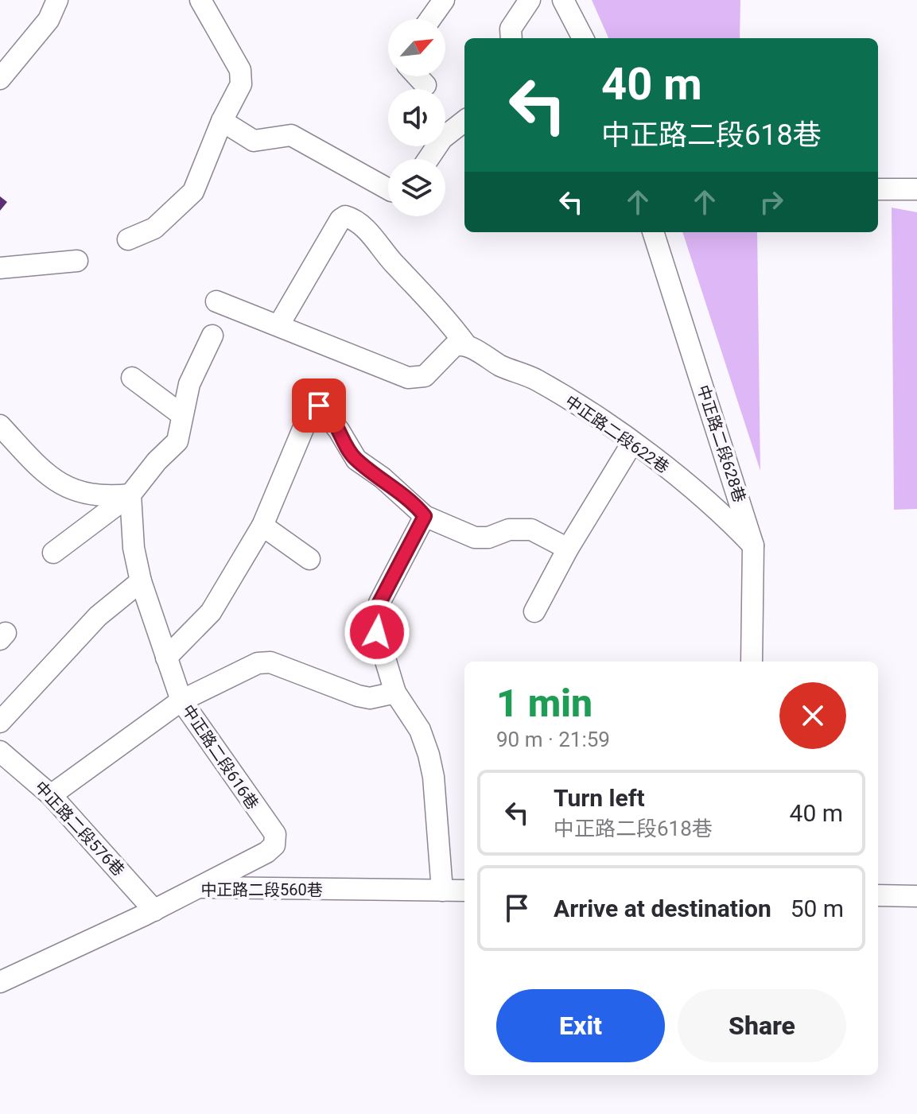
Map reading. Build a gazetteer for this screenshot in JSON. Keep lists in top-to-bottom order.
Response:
{
  "streets": {
    "street": [
      "中正路二段622巷",
      "中正路二段628巷",
      "中正路二段616巷",
      "中正路二段576巷",
      "中正路二段560巷"
    ]
  },
  "crossings": [
    ["中正路二段622巷", "中正路二段628巷"],
    ["中正路二段616巷", "中正路二段560巷"],
    ["中正路二段576巷", "中正路二段560巷"]
  ],
  "north": "top right",
  "page": {
    "turn": ["40 m", "中正路二段618巷"],
    "heading": ["1 min", "90 m · 21:59"],
    "list": [
      {
        "name": "Turn left",
        "note": "中正路二段618巷",
        "value": "40 m"
      },
      {
        "name": "Arrive at destination",
        "value": "50 m"
      }
    ],
    "buttons": ["Exit", "Share"]
  }
}
